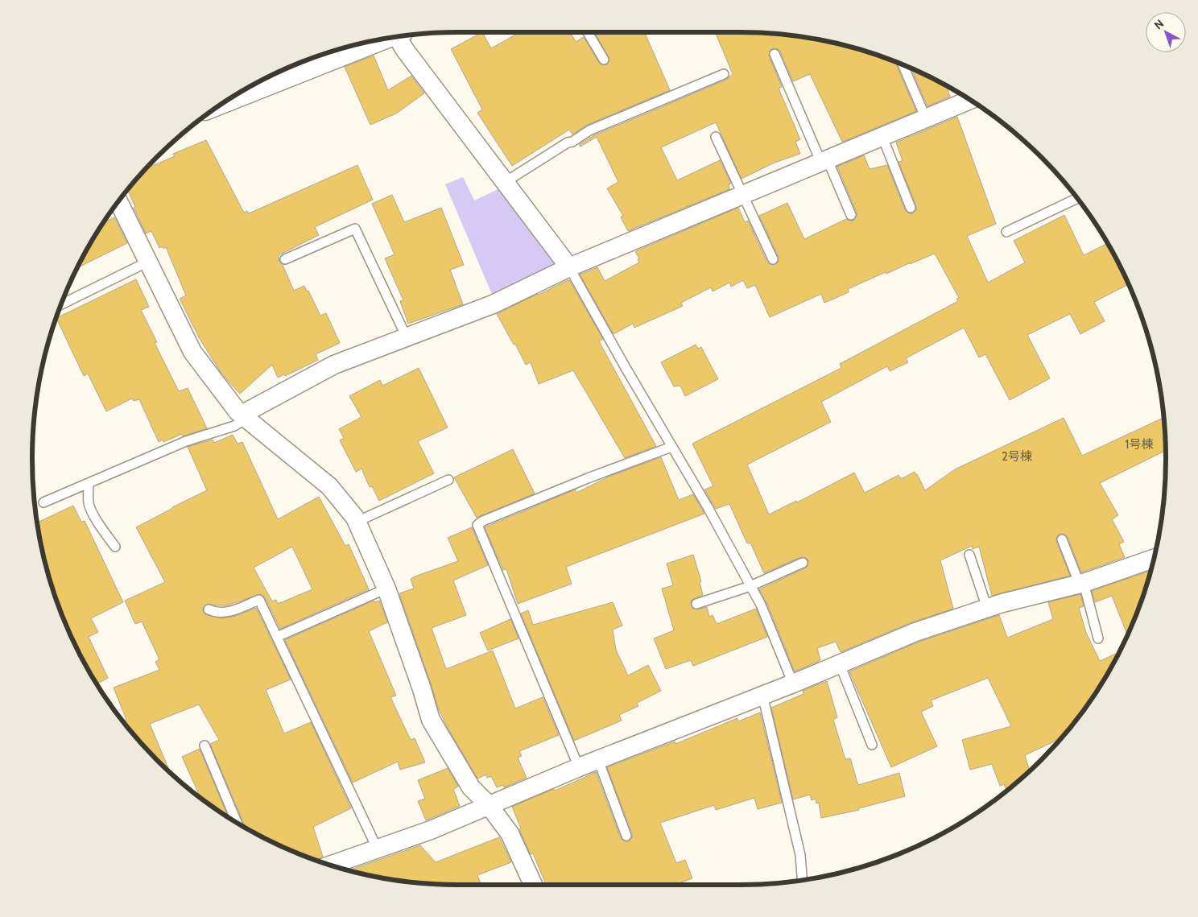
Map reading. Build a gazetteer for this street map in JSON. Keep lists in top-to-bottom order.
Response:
{
  "house_numbers": ["1号棟", "2号棟"],
  "north": "top left"
}
